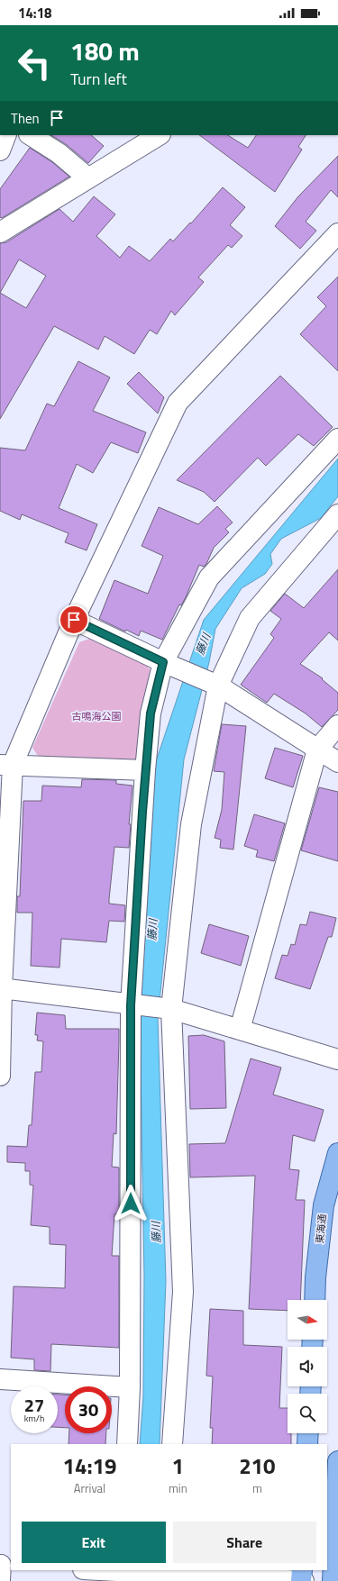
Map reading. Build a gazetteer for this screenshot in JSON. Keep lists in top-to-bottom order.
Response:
{
  "streets": {
    "main road": ["東海通"]
  },
  "water": ["藤川"],
  "parks": ["古鳴海公園"],
  "north": "right",
  "page": {
    "status": "14:18",
    "turn": ["180 m", "Turn left"],
    "then": "Then",
    "speed": "27 km/h",
    "limit": "30",
    "eta": [
      "14:19",
      "Arrival",
      "1",
      "min",
      "210",
      "m"
    ],
    "buttons": ["Exit", "Share"]
  }
}
